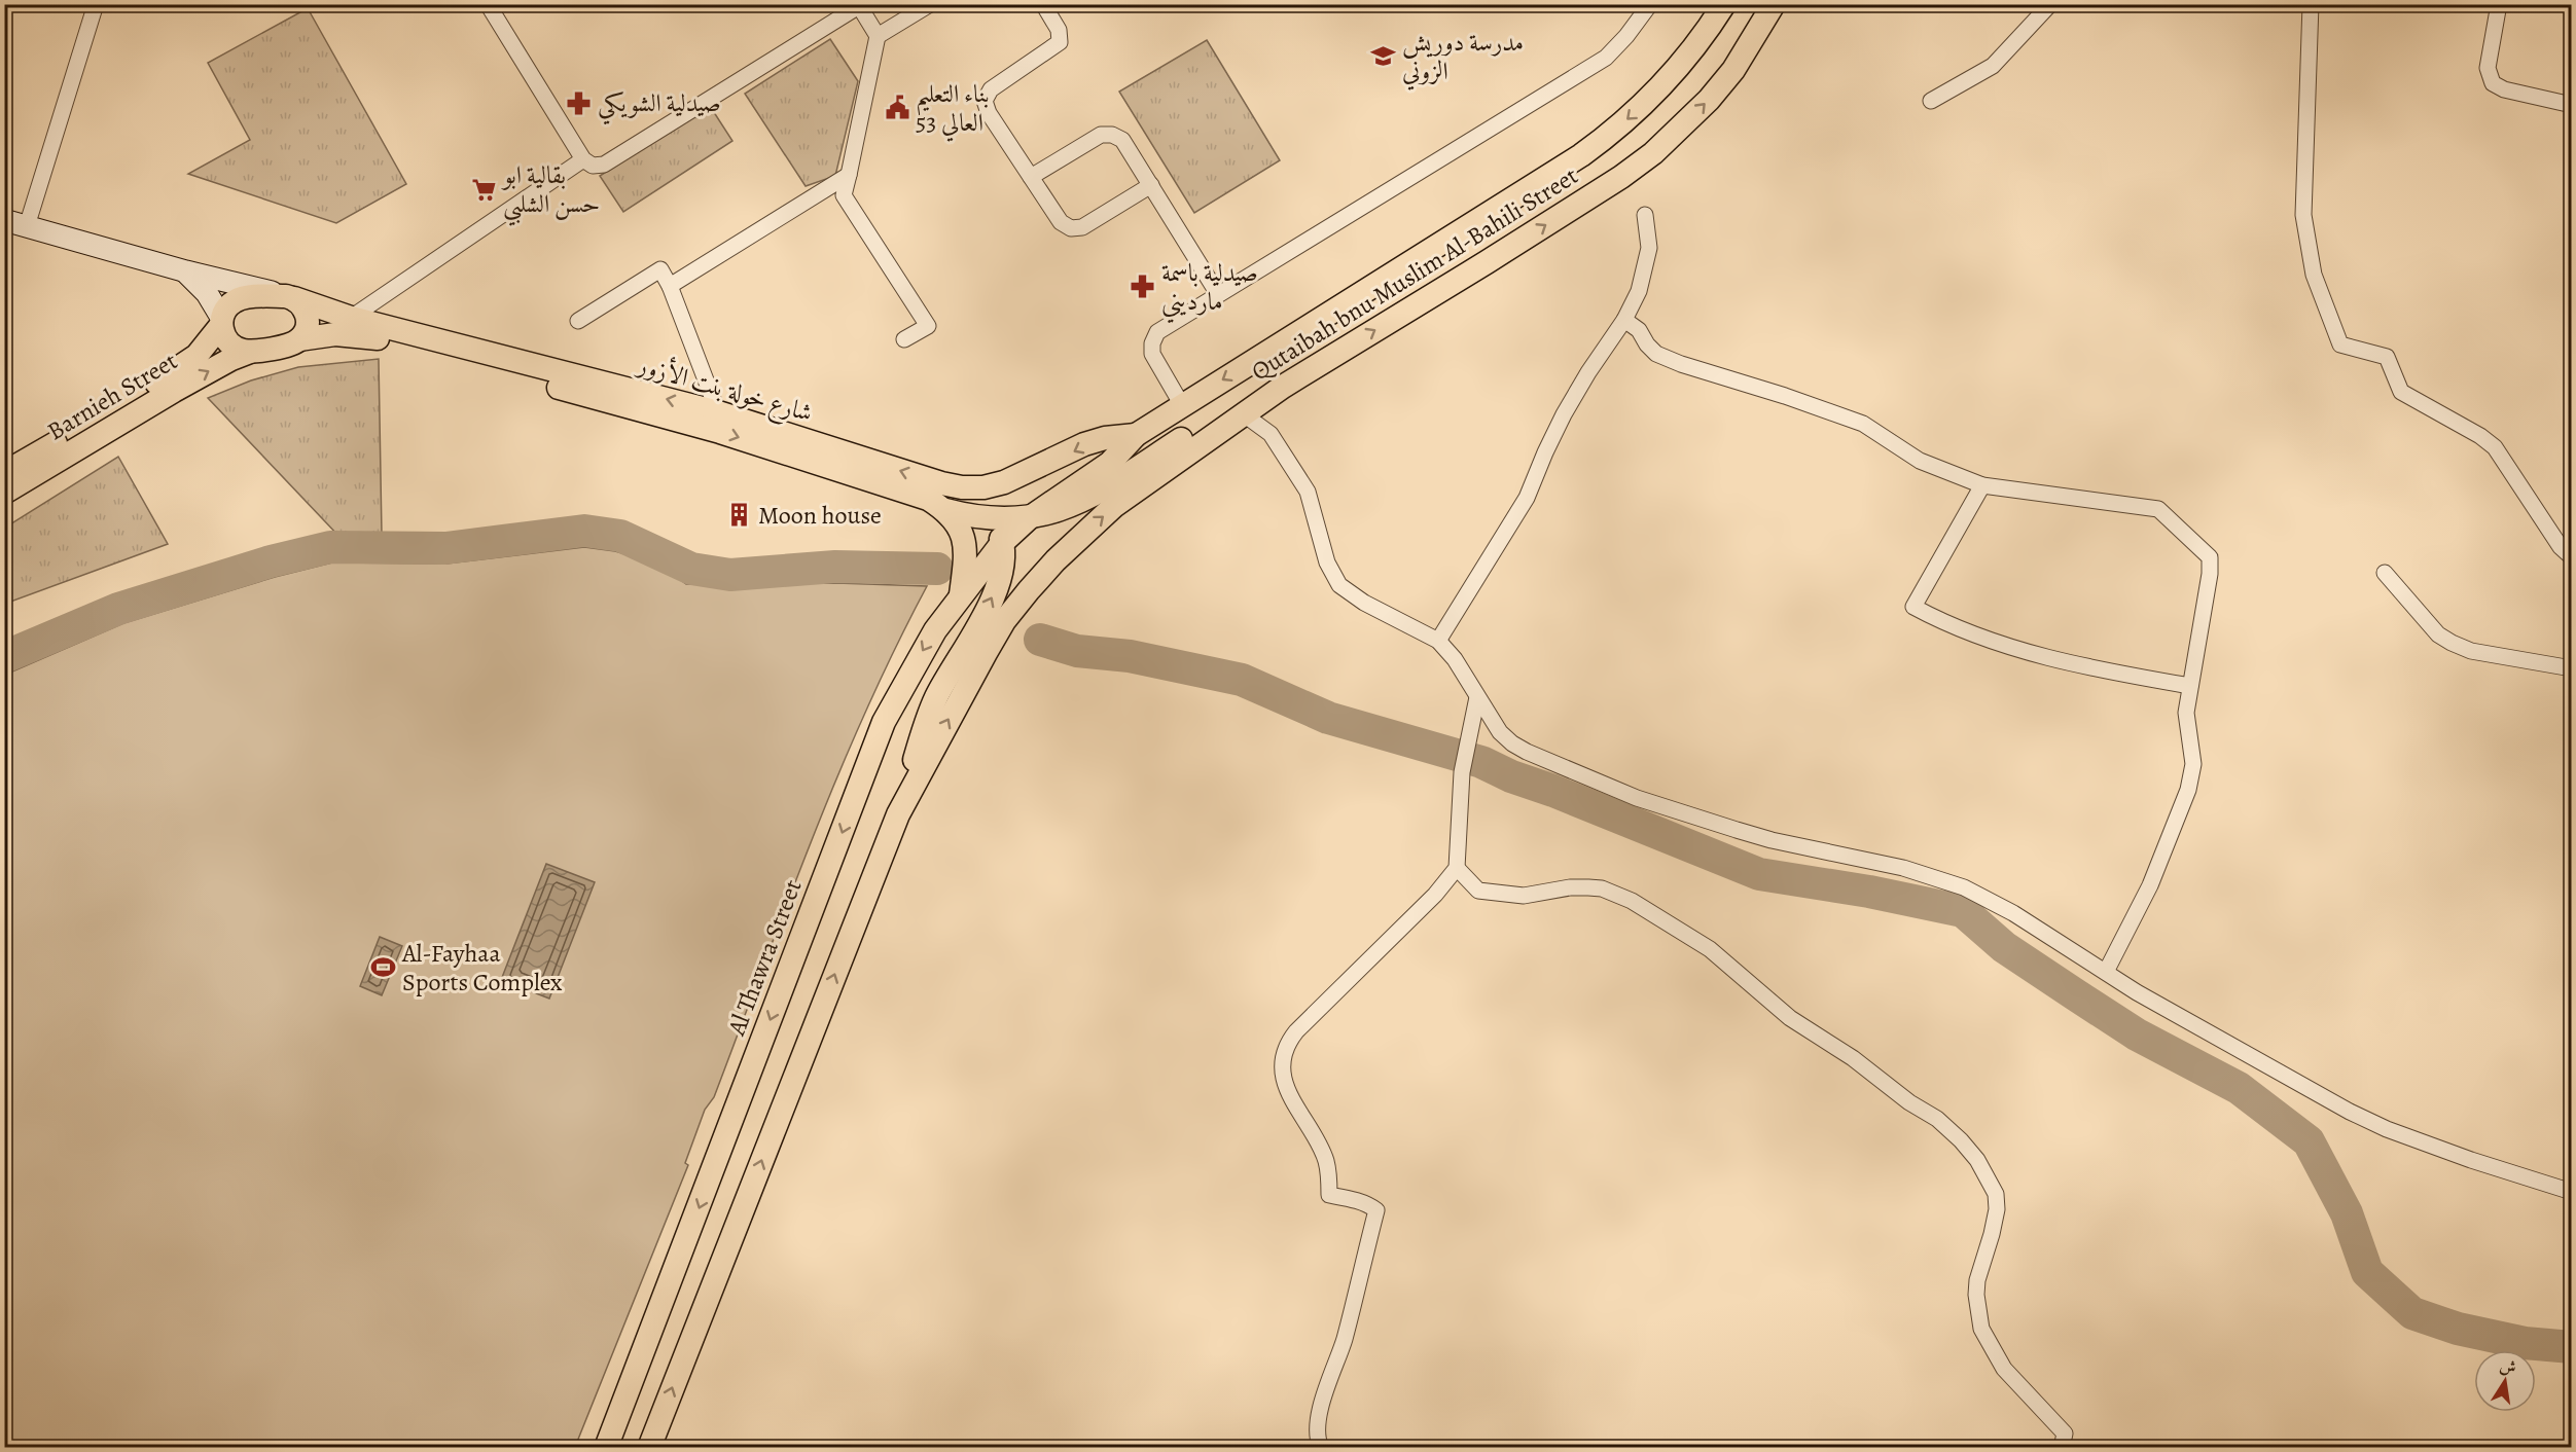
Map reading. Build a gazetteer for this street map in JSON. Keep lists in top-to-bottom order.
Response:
{
  "streets": {
    "main road": [
      "Qutaibah bnu Muslim Al-Bahili Street",
      "شارع خولة بنت الأزور",
      "Barnieh Street",
      "Al Thawra Street"
    ]
  },
  "crossings": [
    ["Qutaibah bnu Muslim Al-Bahili Street", "شارع خولة بنت الأزور"],
    ["Qutaibah bnu Muslim Al-Bahili Street", "Al Thawra Street"],
    ["شارع خولة بنت الأزور", "Barnieh Street"]
  ],
  "places": {
    "school or university": ["مدرسة دوريش الزوني"],
    "pharmacy": ["صيدلية الشويكي", "صيدلية باسمة مارديني"],
    "public building": ["بناء التعليم العالي 53"],
    "supermarket": ["بقالية ابو حسن الشلبي"],
    "building": ["Moon house"],
    "sports": ["Al-Fayhaa Sports Complex"]
  },
  "north": "top"
}
